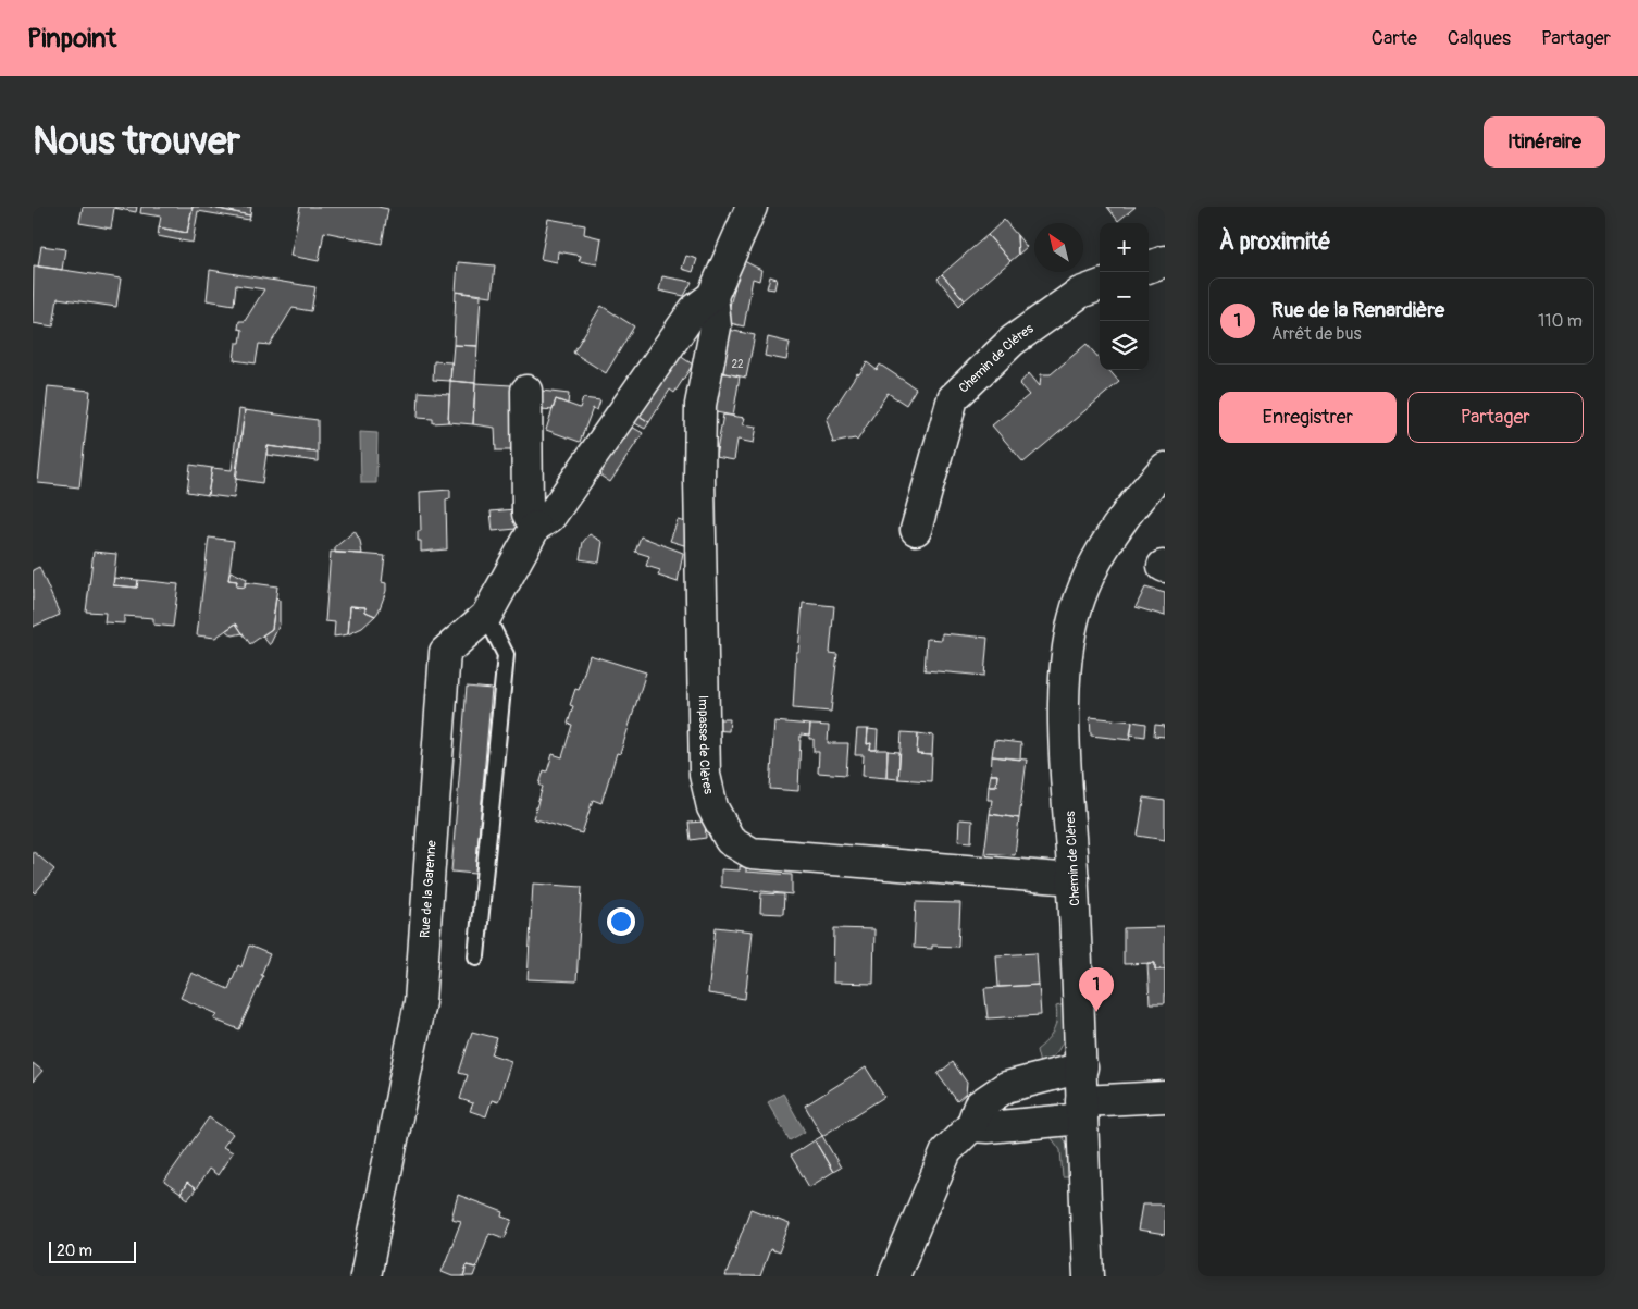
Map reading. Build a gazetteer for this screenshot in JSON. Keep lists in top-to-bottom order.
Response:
{
  "streets": {
    "street": ["Chemin de Clères", "Impasse de Clères", "Rue de la Garenne"]
  },
  "crossings": [
    ["Chemin de Clères", "Impasse de Clères"],
    ["Impasse de Clères", "Rue de la Garenne"]
  ],
  "house_numbers": ["22"],
  "scale_bar": "20 m",
  "north": "top left",
  "page": {
    "header": "Pinpoint",
    "nav": ["Carte", "Calques", "Partager"],
    "buttons": [
      "Itinéraire",
      ["Enregistrer", "Partager"]
    ],
    "title": "Nous trouver",
    "heading": "À proximité",
    "map_buttons": ["+", "−"],
    "list": [
      {
        "mark": "1",
        "name": "Rue de la Renardière",
        "note": "Arrêt de bus",
        "value": "110 m"
      }
    ],
    "pins": "1",
    "scale": "20 m"
  }
}
